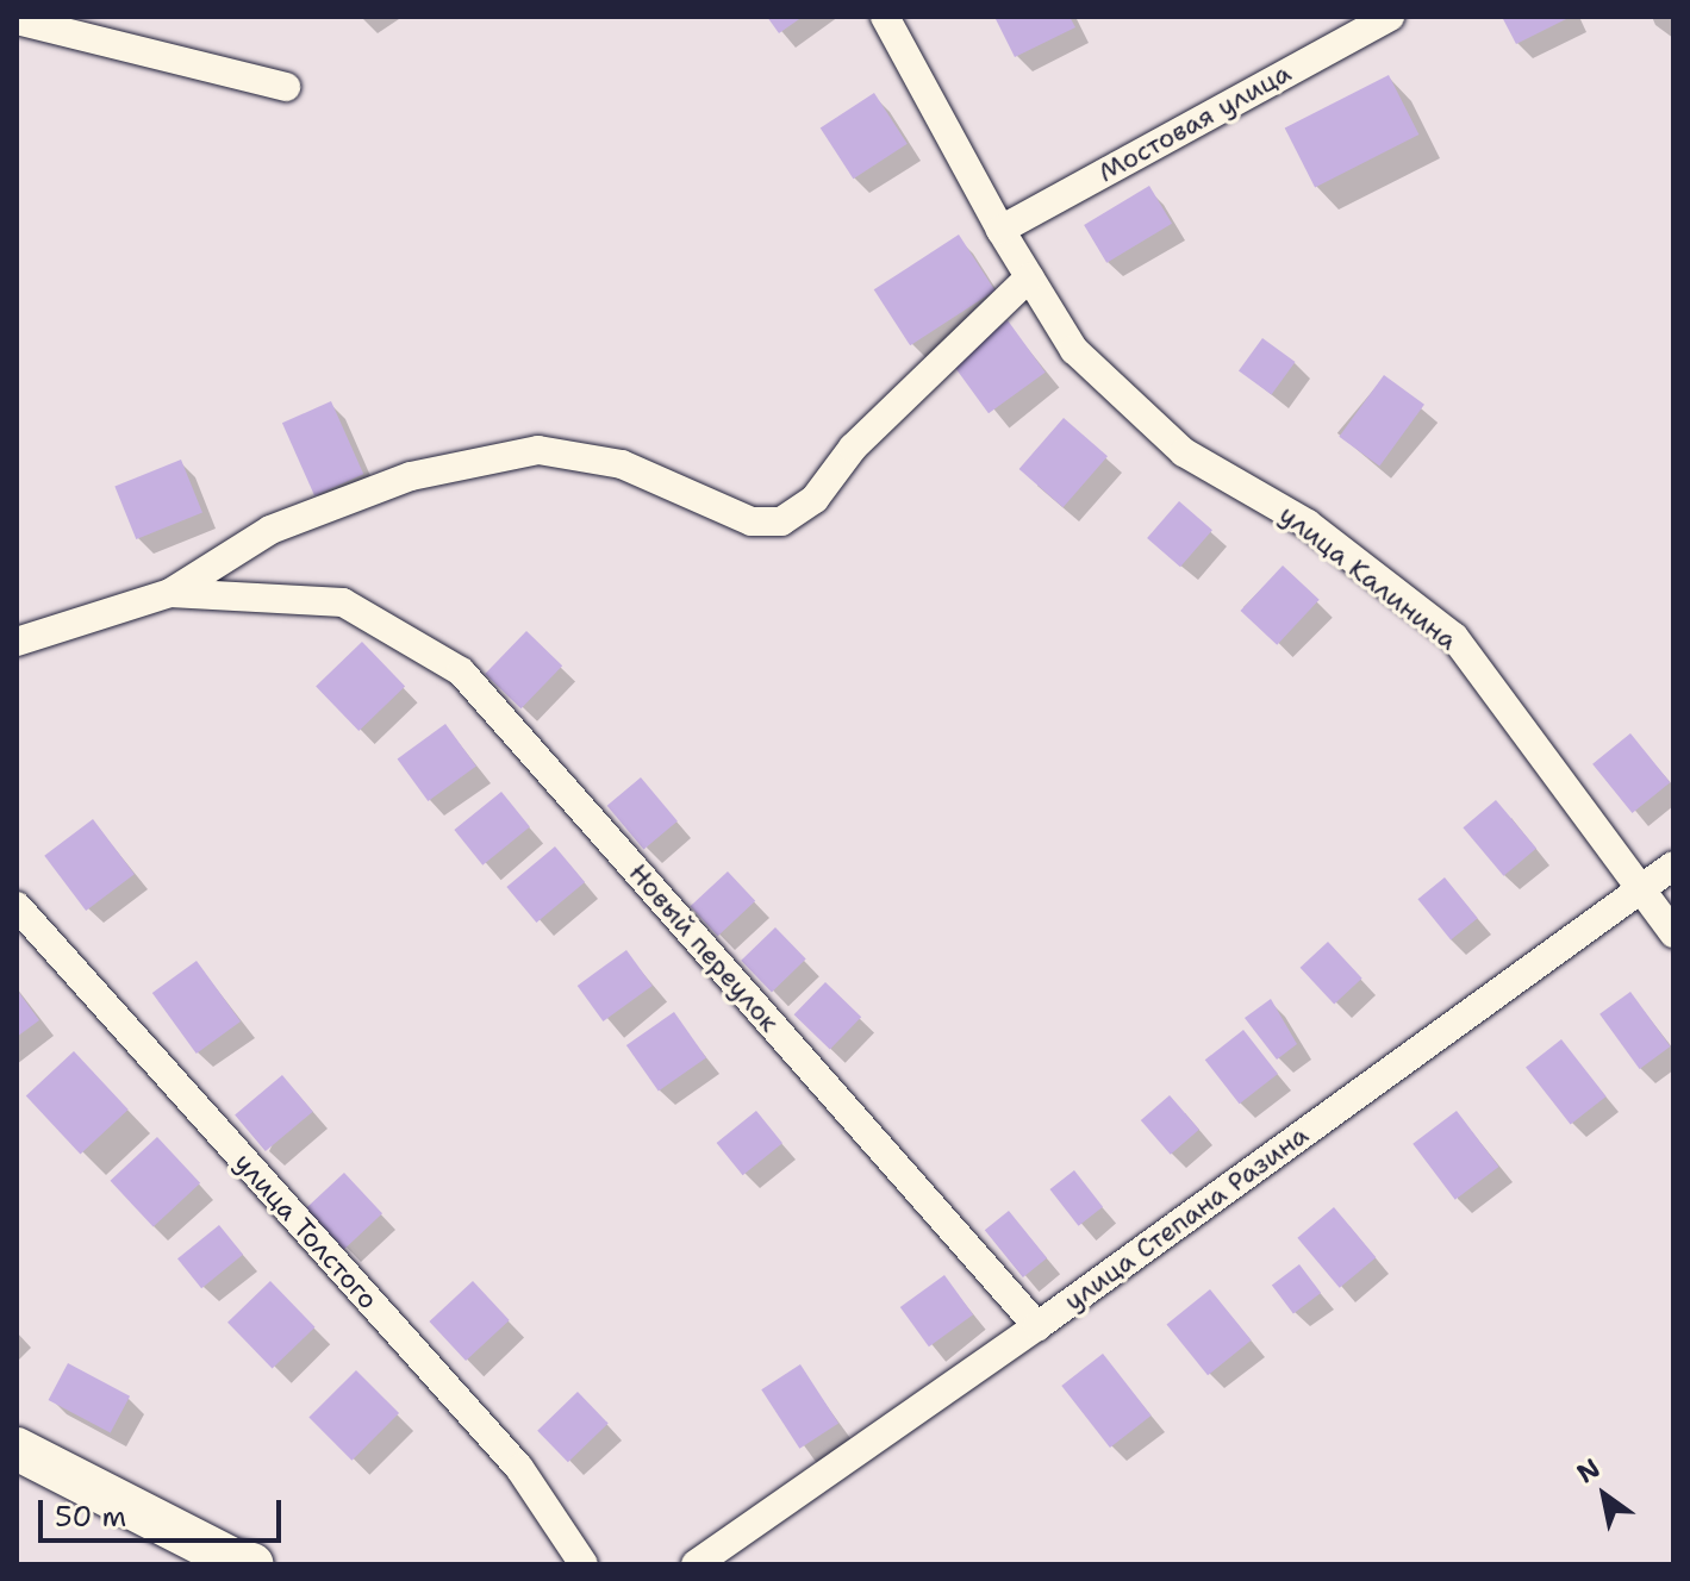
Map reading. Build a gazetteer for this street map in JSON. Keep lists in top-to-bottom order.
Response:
{
  "streets": {
    "street": [
      "Мостовая улица",
      "улица Калинина",
      "Новый переулок",
      "улица Степана Разина",
      "улица Толстого"
    ]
  },
  "crossings": [
    ["Мостовая улица", "улица Калинина"],
    ["улица Калинина", "улица Степана Разина"],
    ["Новый переулок", "улица Степана Разина"]
  ],
  "scale_bar": "50 m",
  "north": "top left"
}
